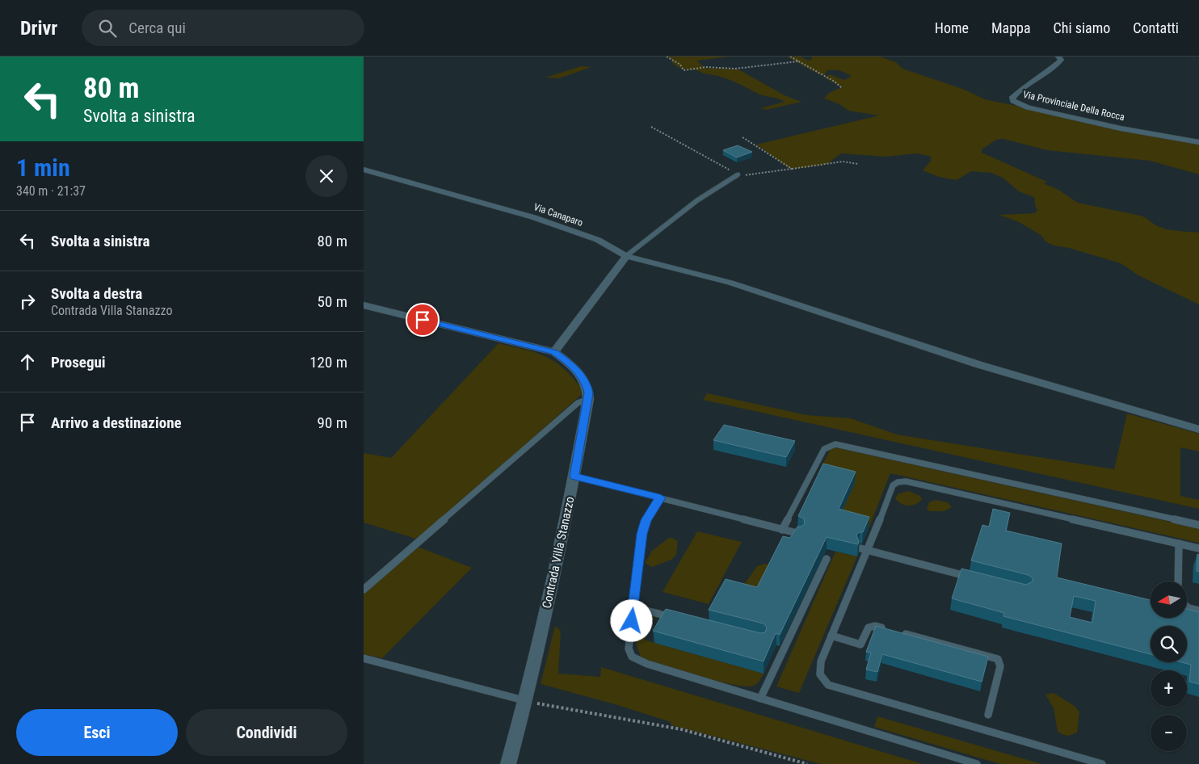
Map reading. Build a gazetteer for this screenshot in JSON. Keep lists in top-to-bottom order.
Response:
{
  "streets": {
    "street": ["Via Provinciale Della Rocca", "Via Canaparo", "Contrada Villa Stanazzo"]
  },
  "north": "left",
  "page": {
    "header": "Drivr",
    "search": "Cerca qui",
    "nav": [
      "Home",
      "Mappa",
      "Chi siamo",
      "Contatti"
    ],
    "turn": ["80 m", "Svolta a sinistra"],
    "heading": ["1 min", "340 m · 21:37"],
    "list": [
      {
        "name": "Svolta a sinistra",
        "value": "80 m"
      },
      {
        "name": "Svolta a destra",
        "note": "Contrada Villa Stanazzo",
        "value": "50 m"
      },
      {
        "name": "Prosegui",
        "value": "120 m"
      },
      {
        "name": "Arrivo a destinazione",
        "value": "90 m"
      }
    ],
    "map_buttons": ["+", "−"],
    "buttons": ["Esci", "Condividi"]
  }
}
